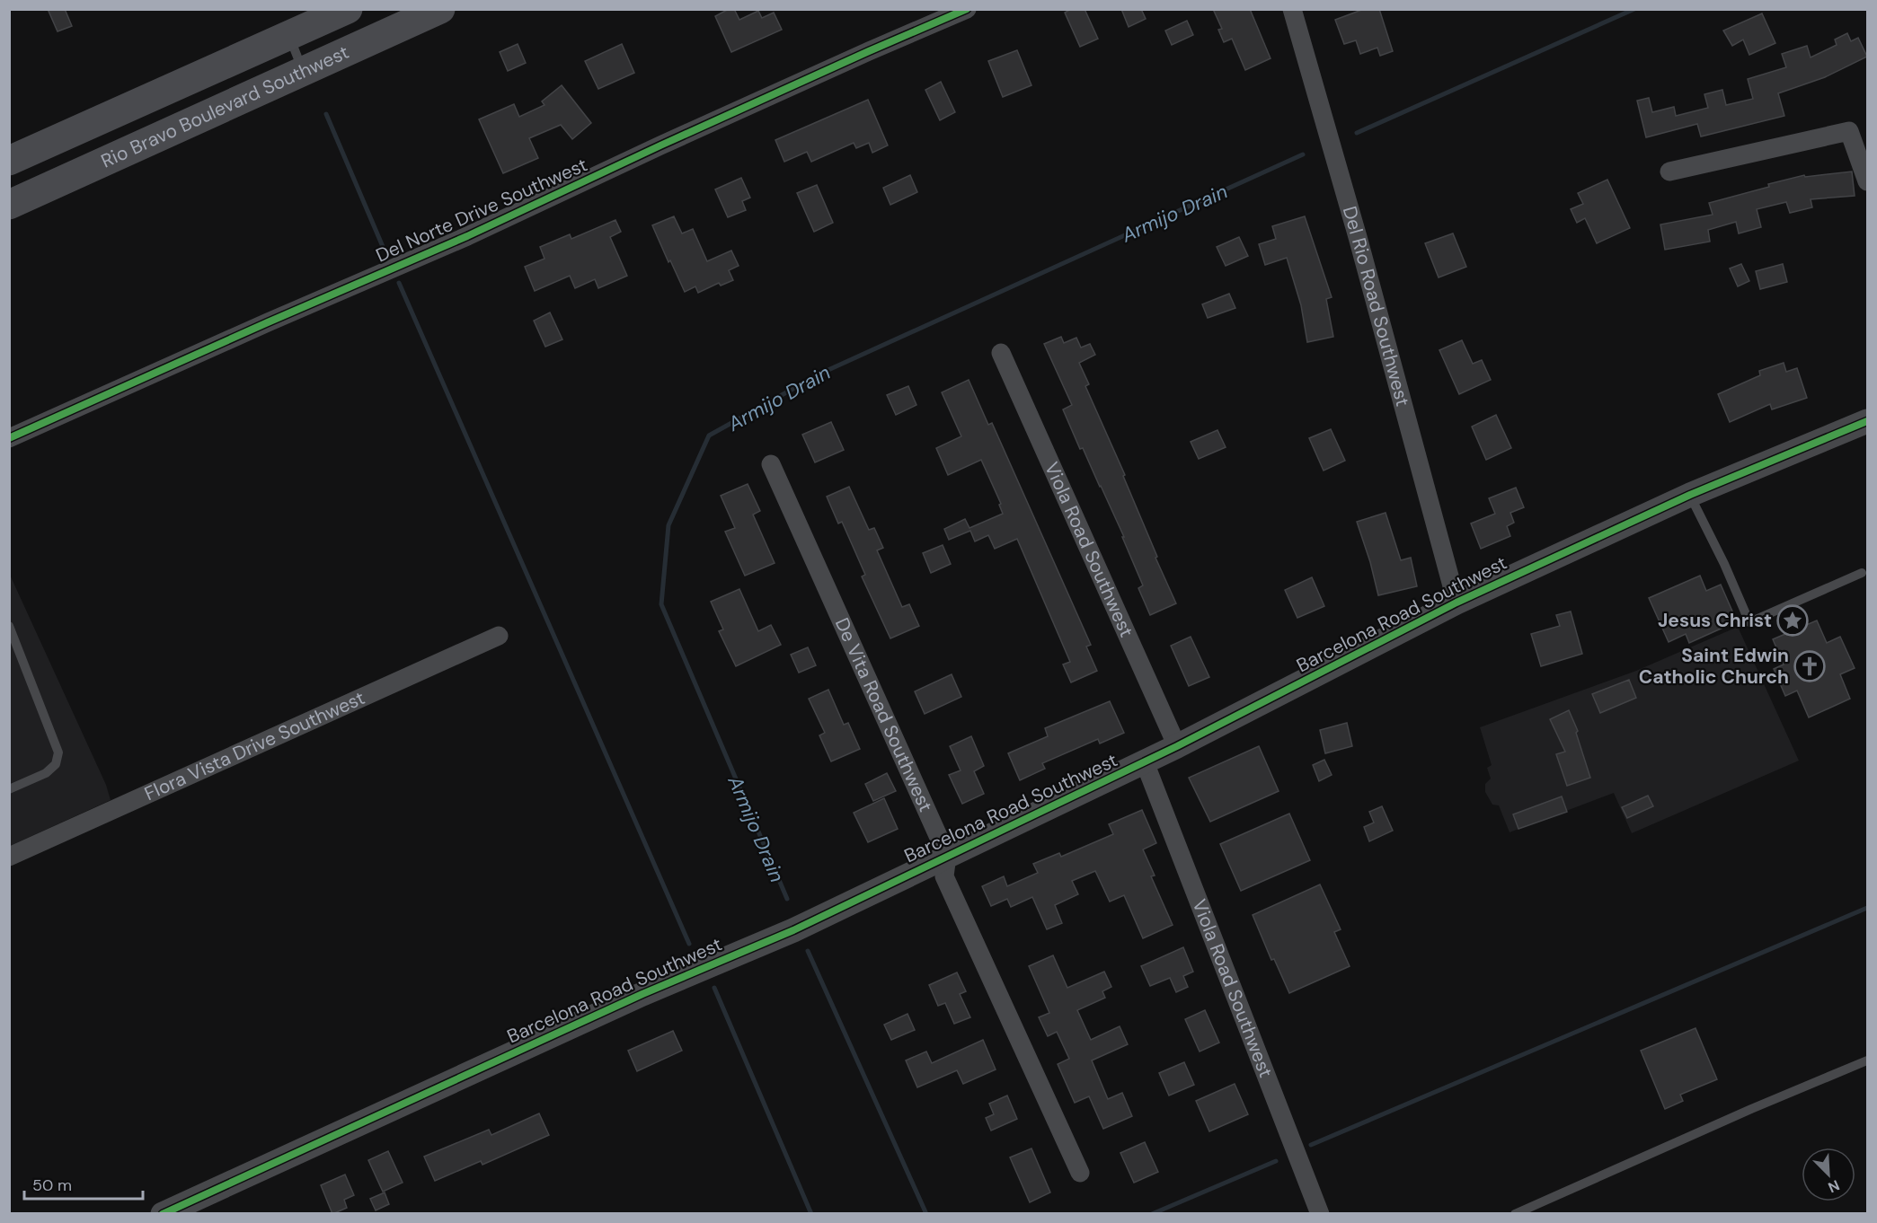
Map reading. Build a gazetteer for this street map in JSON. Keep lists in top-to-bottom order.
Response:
{
  "streets": {
    "main road": ["Rio Bravo Boulevard Southwest"],
    "street": [
      "Del Norte Drive Southwest",
      "Del Rio Road Southwest",
      "Viola Road Southwest",
      "Barcelona Road Southwest",
      "De Vita Road Southwest",
      "Flora Vista Drive Southwest"
    ]
  },
  "crossings": [
    ["Del Rio Road Southwest", "Barcelona Road Southwest"],
    ["Viola Road Southwest", "Barcelona Road Southwest"],
    ["Barcelona Road Southwest", "De Vita Road Southwest"]
  ],
  "water": ["Armijo Drain"],
  "places": {
    "place": ["Jesus Christ"],
    "church": ["Saint Edwin Catholic Church"]
  },
  "scale_bar": "50 m",
  "north": "bottom right"
}
